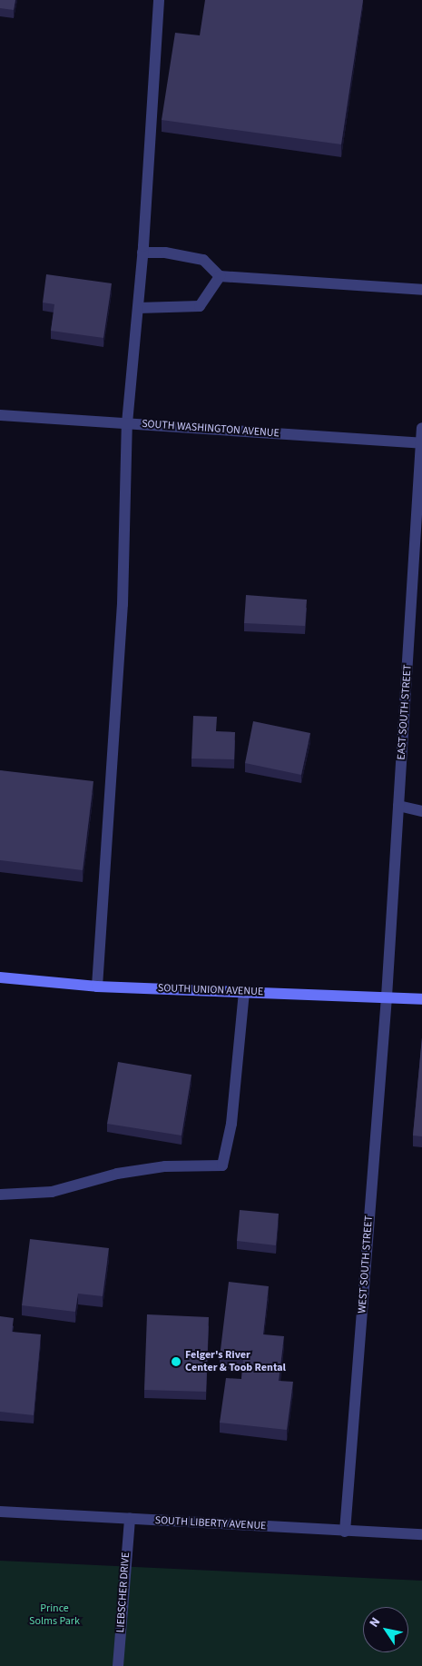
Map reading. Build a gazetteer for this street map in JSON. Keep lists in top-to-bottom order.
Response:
{
  "streets": {
    "main road": ["SOUTH UNION AVENUE"],
    "street": [
      "SOUTH WASHINGTON AVENUE",
      "EAST SOUTH STREET",
      "WEST SOUTH STREET",
      "SOUTH LIBERTY AVENUE",
      "LIEBSCHER DRIVE"
    ]
  },
  "crossings": [
    ["SOUTH WASHINGTON AVENUE", "EAST SOUTH STREET"],
    ["EAST SOUTH STREET", "SOUTH UNION AVENUE"],
    ["EAST SOUTH STREET", "WEST SOUTH STREET"],
    ["SOUTH UNION AVENUE", "WEST SOUTH STREET"],
    ["WEST SOUTH STREET", "SOUTH LIBERTY AVENUE"],
    ["SOUTH LIBERTY AVENUE", "LIEBSCHER DRIVE"]
  ],
  "parks": ["Prince Solms Park"],
  "places": ["Felger's River Center & Toob Rental"],
  "north": "top left"
}
